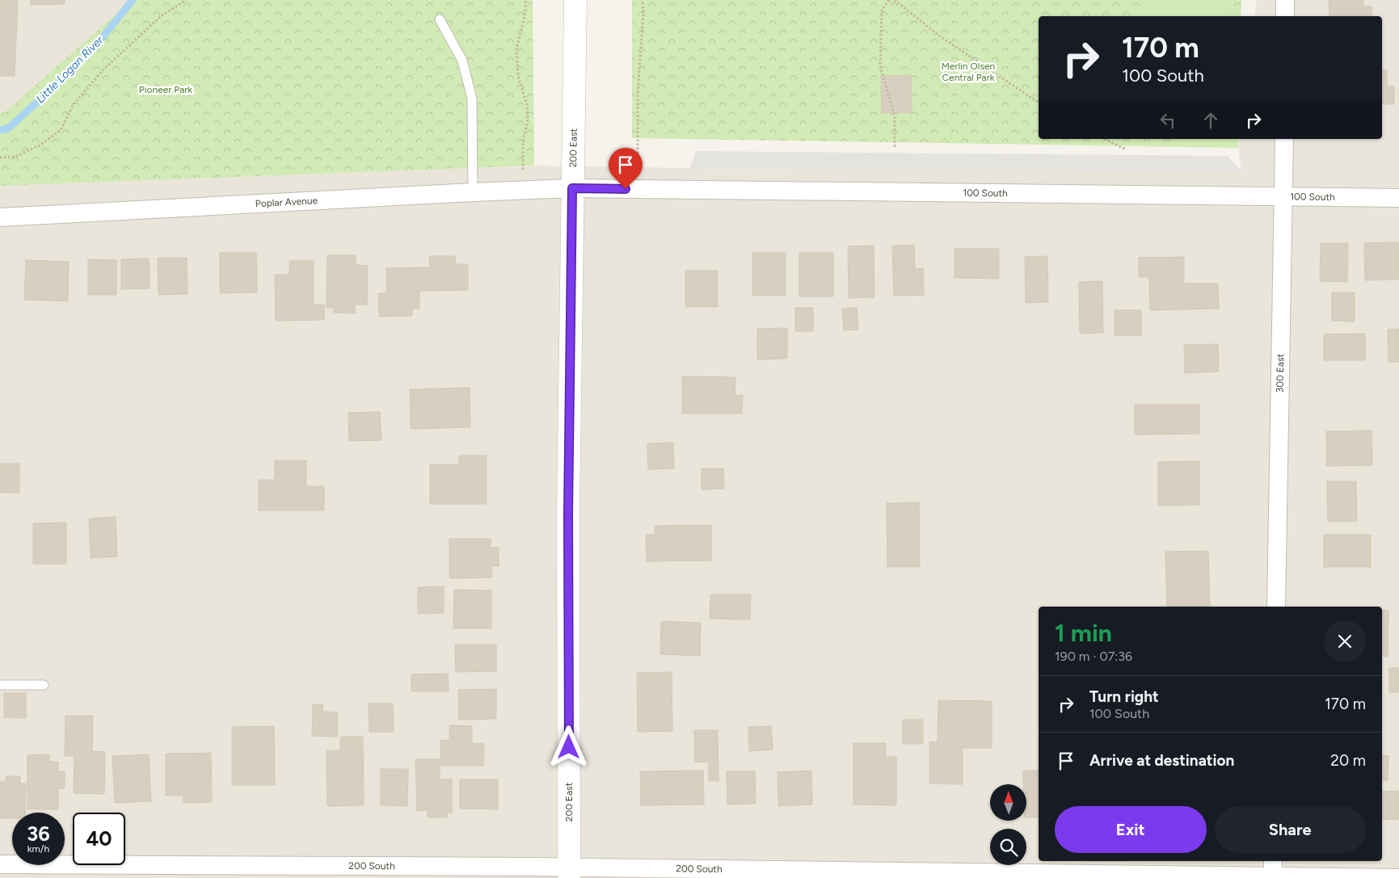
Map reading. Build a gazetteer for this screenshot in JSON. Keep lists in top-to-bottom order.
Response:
{
  "streets": {
    "street": [
      "200 East",
      "100 South",
      "Poplar Avenue",
      "300 East",
      "200 South"
    ]
  },
  "crossings": [
    ["200 East", "100 South"],
    ["200 East", "Poplar Avenue"],
    ["200 East", "200 South"],
    ["100 South", "Poplar Avenue"],
    ["100 South", "300 East"]
  ],
  "water": ["Little Logan River"],
  "parks": ["Merlin Olsen Central Park", "Pioneer Park"],
  "north": "top",
  "page": {
    "turn": ["170 m", "100 South"],
    "heading": ["1 min", "190 m · 07:36"],
    "list": [
      {
        "name": "Turn right",
        "note": "100 South",
        "value": "170 m"
      },
      {
        "name": "Arrive at destination",
        "value": "20 m"
      }
    ],
    "buttons": ["Exit", "Share"],
    "speed": "36 km/h",
    "limit": "40"
  }
}
